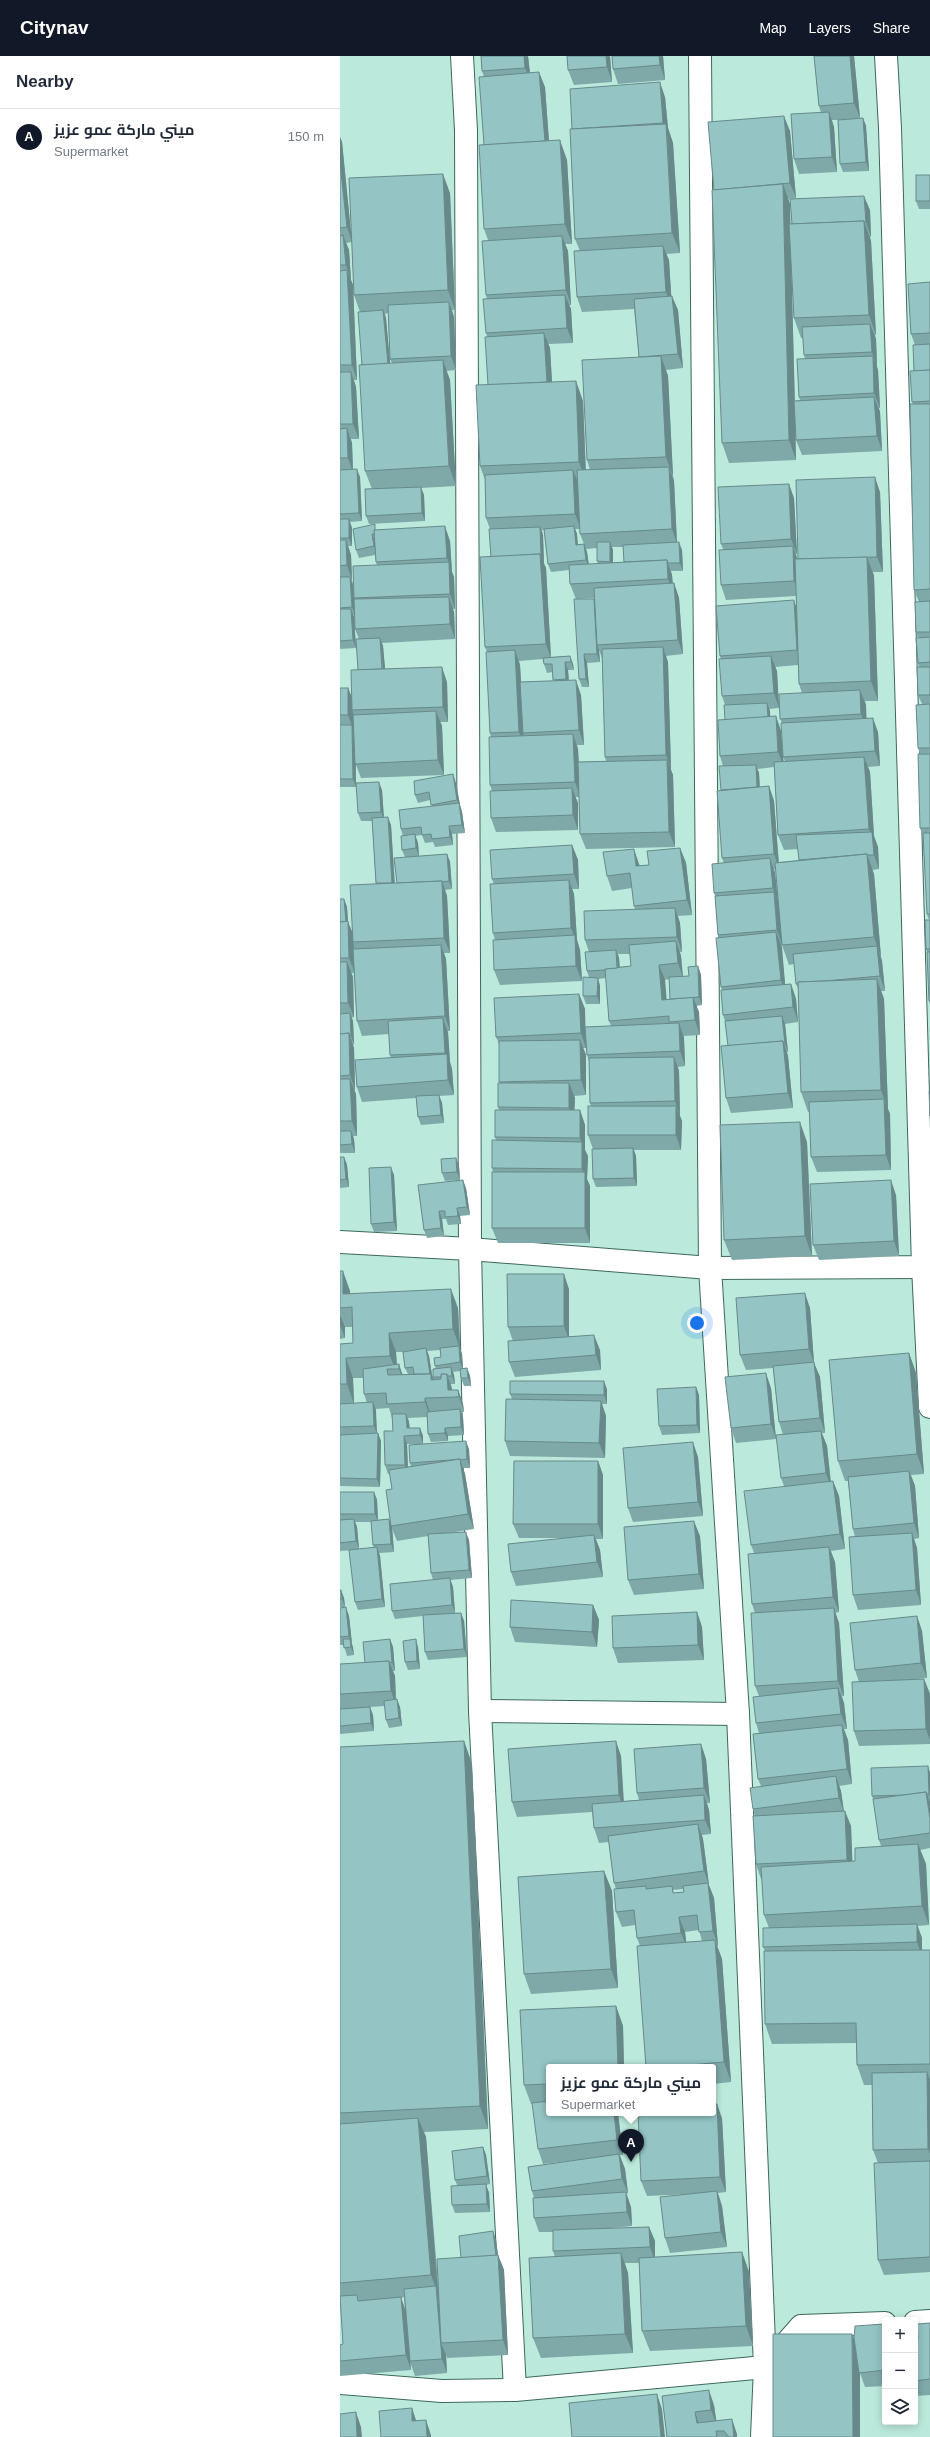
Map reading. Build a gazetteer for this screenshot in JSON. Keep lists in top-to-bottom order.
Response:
{
  "page": {
    "header": "Citynav",
    "nav": ["Map", "Layers", "Share"],
    "heading": "Nearby",
    "list": [
      {
        "mark": "A",
        "name": "ميني ماركة عمو عزيز",
        "note": "Supermarket",
        "value": "150 m"
      }
    ],
    "popup": ["ميني ماركة عمو عزيز", "Supermarket"],
    "pins": "A",
    "map_buttons": ["+", "−"]
  }
}
